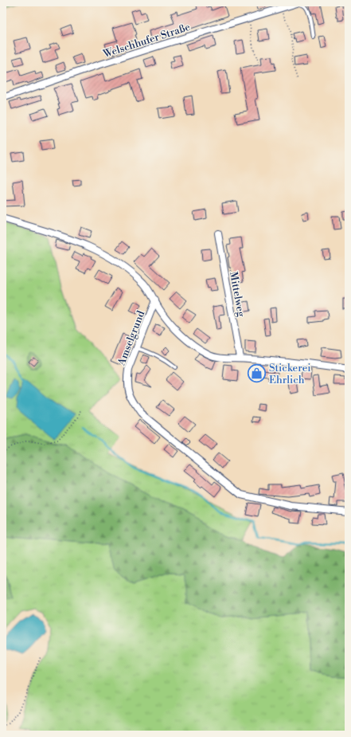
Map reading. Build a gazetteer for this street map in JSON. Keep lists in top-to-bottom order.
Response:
{
  "streets": {
    "street": ["Welschhufer Straße", "Mittelweg", "Amselgrund"]
  },
  "places": {
    "shop": ["Stickerei Ehrlich"]
  }
}
